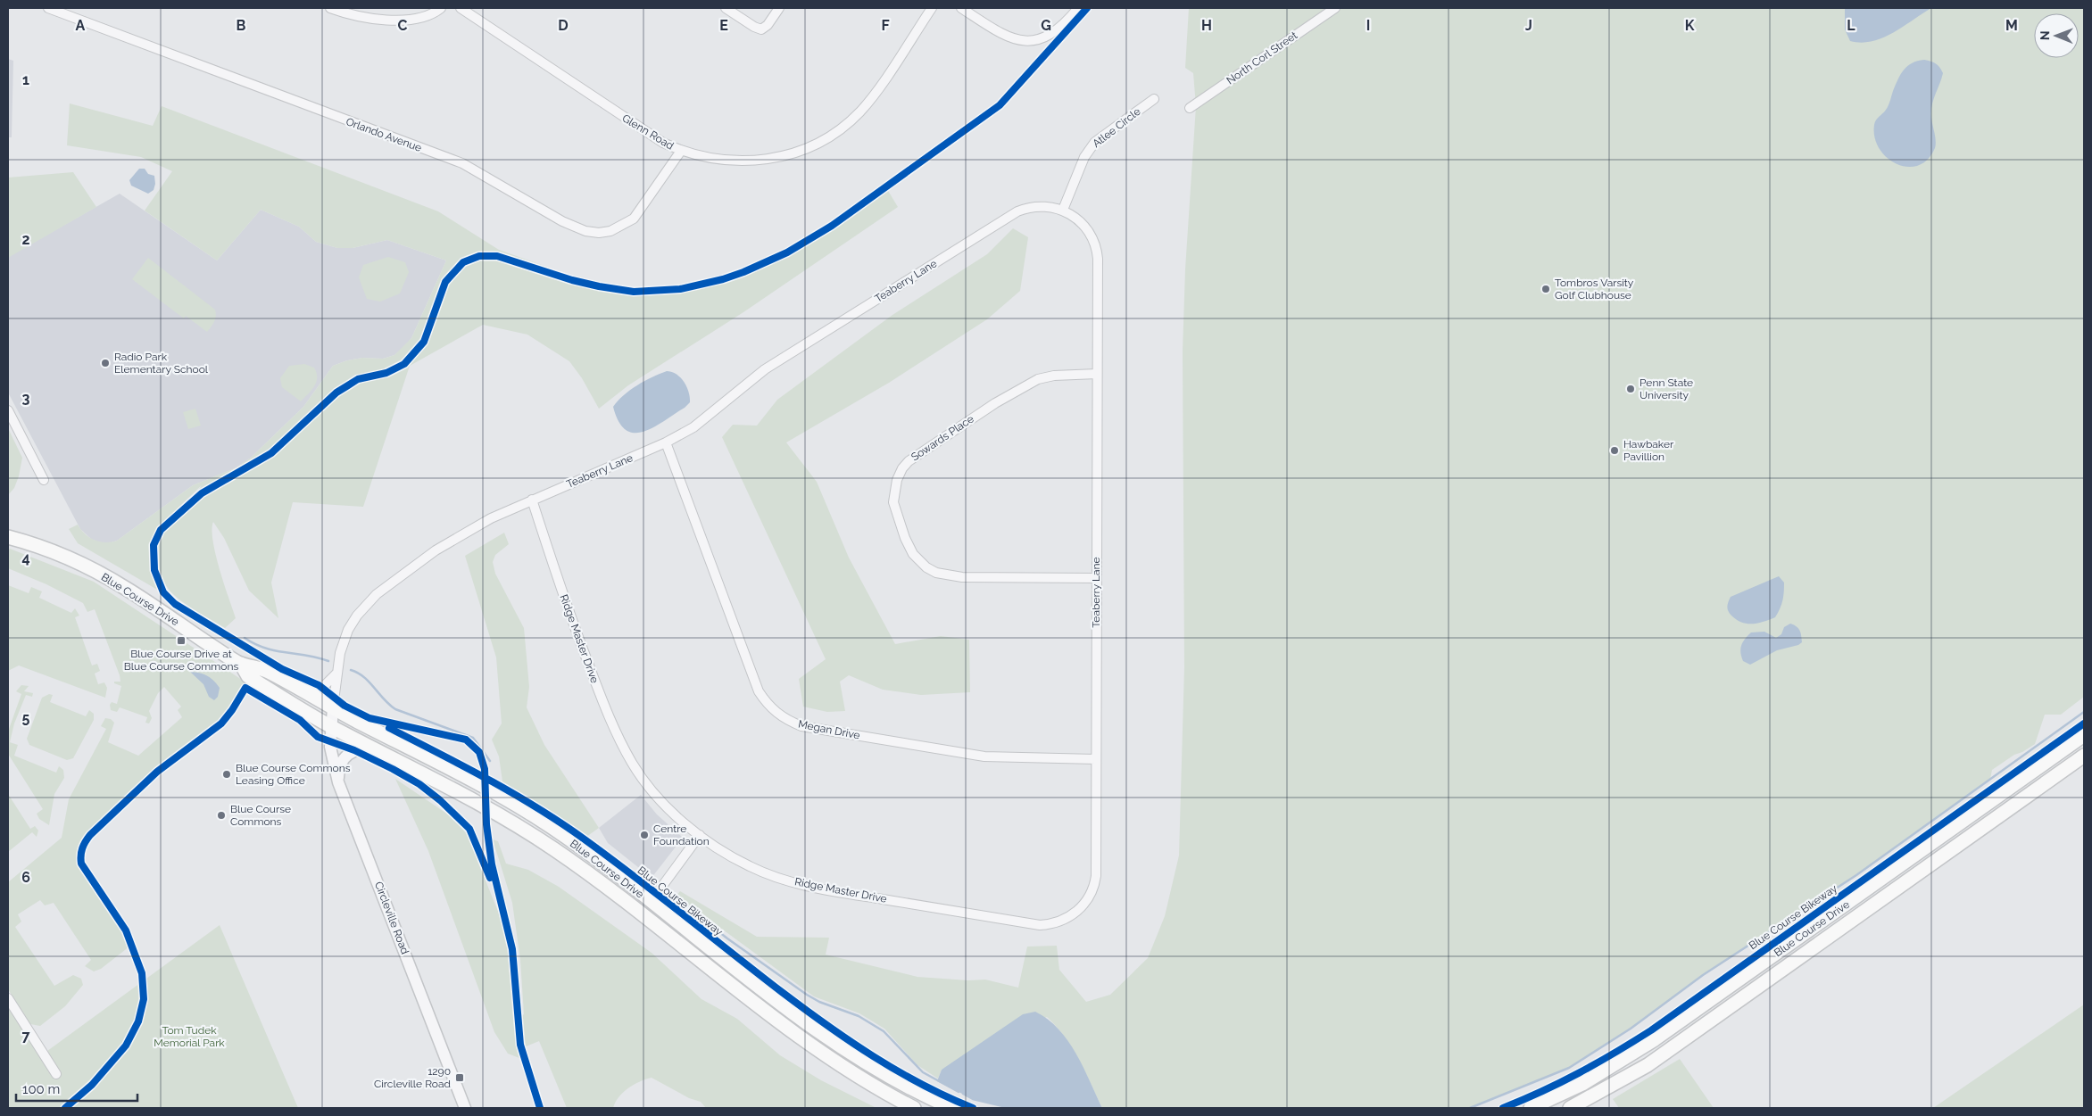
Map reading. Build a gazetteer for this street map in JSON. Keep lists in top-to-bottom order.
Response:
{
  "streets": {
    "main road": ["Blue Course Drive"],
    "street": [
      "North Corl Street",
      "Atlee Circle",
      "Glenn Road",
      "Orlando Avenue",
      "Teaberry Lane",
      "Sowards Place",
      "Ridge Master Drive",
      "Megan Drive",
      "Circleville Road"
    ],
    "cycle path": ["Blue Course Bikeway"]
  },
  "crossings": [
    ["Atlee Circle", "Teaberry Lane"],
    ["Glenn Road", "Orlando Avenue"],
    ["Teaberry Lane", "Sowards Place"],
    ["Teaberry Lane", "Blue Course Drive"],
    ["Teaberry Lane", "Ridge Master Drive"],
    ["Teaberry Lane", "Megan Drive"],
    ["Teaberry Lane", "Circleville Road"],
    ["Blue Course Drive", "Circleville Road"],
    ["Ridge Master Drive", "Megan Drive"]
  ],
  "parks": ["Tom Tudek Memorial Park"],
  "places": {
    "other": [
      "Tombros Varsity Golf Clubhouse",
      "Radio Park Elementary School",
      "Penn State University",
      "Hawbaker Pavillion",
      "Blue Course Commons Leasing Office",
      "Blue Course Commons",
      "Centre Foundation"
    ],
    "transit": ["Blue Course Drive at Blue Course Commons", "1290 Circleville Road"]
  },
  "scale_bar": "100 m",
  "north": "left",
  "grid": {
    "columns": [
      "A",
      "B",
      "C",
      "D",
      "E",
      "F",
      "G",
      "H",
      "I",
      "J",
      "K",
      "L",
      "M"
    ],
    "rows": [
      "1",
      "2",
      "3",
      "4",
      "5",
      "6",
      "7"
    ]
  }
}
